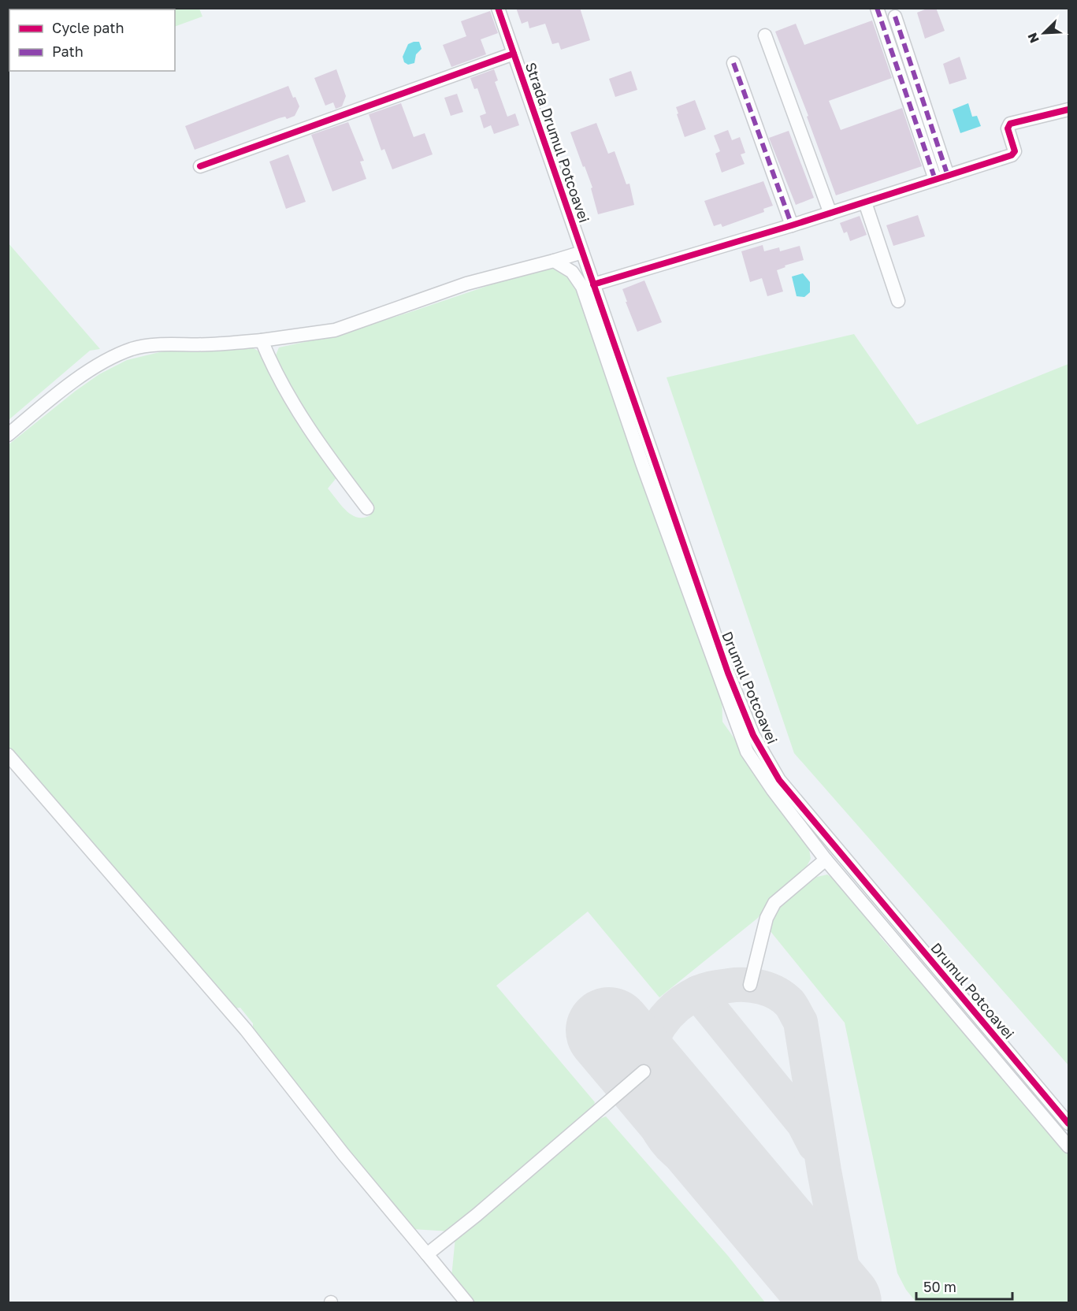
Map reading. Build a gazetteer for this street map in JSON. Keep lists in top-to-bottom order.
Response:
{
  "streets": {
    "street": ["Strada Drumul Potcoavei", "Drumul Potcoavei"]
  },
  "crossings": [
    ["Strada Drumul Potcoavei", "Drumul Potcoavei"]
  ],
  "legend": ["Cycle path", "Path"],
  "scale_bar": "50 m",
  "north": "bottom left"
}
